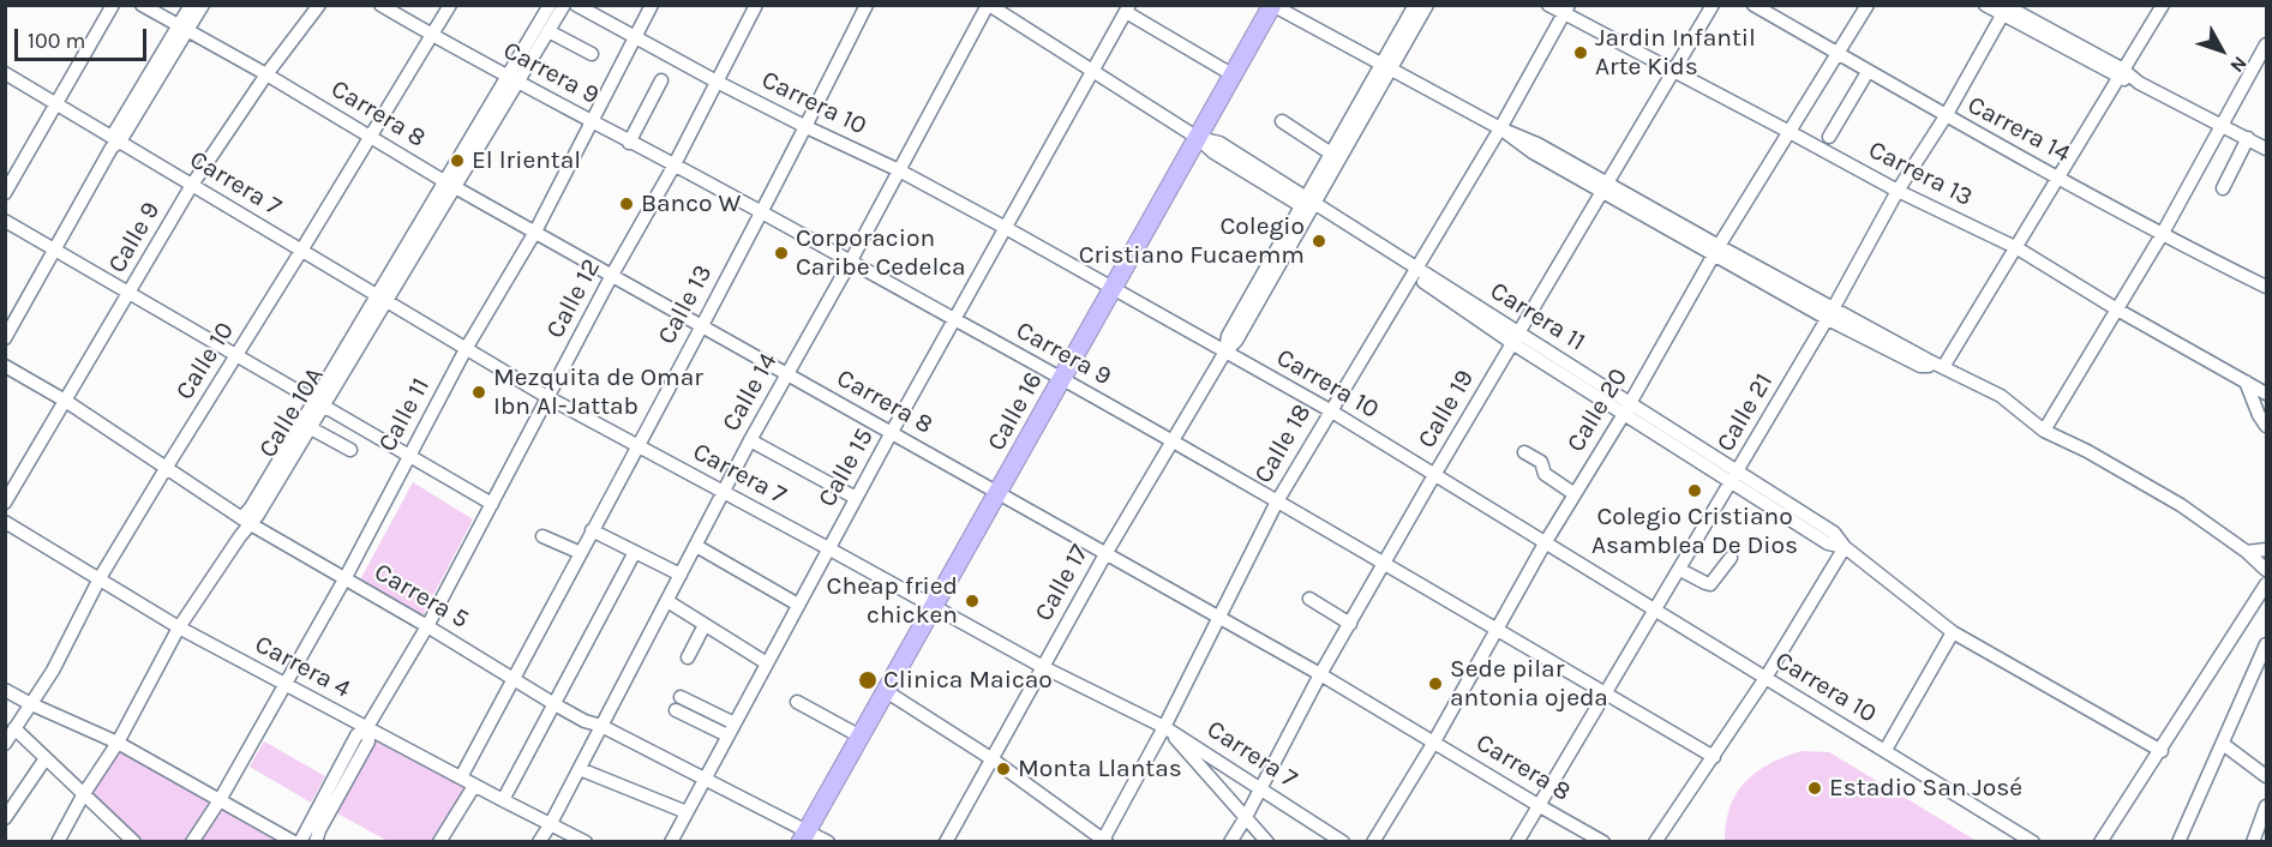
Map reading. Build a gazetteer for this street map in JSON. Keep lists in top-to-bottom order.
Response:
{
  "streets": {
    "highway": ["Calle 16"],
    "street": [
      "Carrera 9",
      "Carrera 10",
      "Carrera 8",
      "Carrera 14",
      "Carrera 13",
      "Carrera 7",
      "Calle 9",
      "Calle 12",
      "Calle 13",
      "Carrera 11",
      "Calle 10",
      "Calle 14",
      "Calle 19",
      "Calle 20",
      "Calle 10A",
      "Calle 21",
      "Calle 11",
      "Calle 18",
      "Calle 15",
      "Calle 17",
      "Carrera 5",
      "Carrera 4"
    ]
  },
  "crossings": [
    ["Carrera 9", "Calle 12"],
    ["Carrera 9", "Calle 13"],
    ["Carrera 9", "Calle 10"],
    ["Carrera 9", "Calle 14"],
    ["Carrera 9", "Calle 19"],
    ["Carrera 9", "Calle 20"],
    ["Carrera 9", "Calle 16"],
    ["Carrera 9", "Calle 10A"],
    ["Carrera 9", "Calle 21"],
    ["Carrera 9", "Calle 11"],
    ["Carrera 9", "Calle 18"],
    ["Carrera 9", "Calle 15"],
    ["Carrera 9", "Calle 17"],
    ["Carrera 10", "Calle 12"],
    ["Carrera 10", "Calle 13"],
    ["Carrera 10", "Calle 14"],
    ["Carrera 10", "Calle 19"],
    ["Carrera 10", "Calle 20"],
    ["Carrera 10", "Calle 16"],
    ["Carrera 10", "Calle 21"],
    ["Carrera 10", "Calle 11"],
    ["Carrera 10", "Calle 18"],
    ["Carrera 10", "Calle 15"],
    ["Carrera 10", "Calle 17"],
    ["Carrera 8", "Calle 9"],
    ["Carrera 8", "Calle 12"],
    ["Carrera 8", "Calle 13"],
    ["Carrera 8", "Calle 10"],
    ["Carrera 8", "Calle 14"],
    ["Carrera 8", "Calle 19"],
    ["Carrera 8", "Calle 20"],
    ["Carrera 8", "Calle 16"],
    ["Carrera 8", "Calle 10A"],
    ["Carrera 8", "Calle 21"],
    ["Carrera 8", "Calle 11"],
    ["Carrera 8", "Calle 18"],
    ["Carrera 8", "Calle 15"],
    ["Carrera 8", "Calle 17"],
    ["Carrera 14", "Calle 20"],
    ["Carrera 14", "Calle 21"],
    ["Carrera 13", "Calle 19"],
    ["Carrera 13", "Calle 20"],
    ["Carrera 13", "Calle 21"],
    ["Carrera 13", "Calle 18"],
    ["Carrera 7", "Calle 9"],
    ["Carrera 7", "Calle 12"],
    ["Carrera 7", "Calle 13"],
    ["Carrera 7", "Calle 10"],
    ["Carrera 7", "Calle 14"],
    ["Carrera 7", "Calle 19"],
    ["Carrera 7", "Calle 16"],
    ["Carrera 7", "Calle 10A"],
    ["Carrera 7", "Calle 11"],
    ["Carrera 7", "Calle 18"],
    ["Carrera 7", "Calle 15"],
    ["Carrera 7", "Calle 17"],
    ["Calle 9", "Carrera 5"],
    ["Calle 12", "Carrera 5"],
    ["Calle 12", "Carrera 4"],
    ["Calle 13", "Carrera 5"],
    ["Calle 13", "Carrera 4"],
    ["Carrera 11", "Calle 14"],
    ["Carrera 11", "Calle 19"],
    ["Carrera 11", "Calle 20"],
    ["Carrera 11", "Calle 16"],
    ["Carrera 11", "Calle 21"],
    ["Carrera 11", "Calle 18"],
    ["Carrera 11", "Calle 15"],
    ["Carrera 11", "Calle 17"],
    ["Calle 10", "Carrera 5"],
    ["Calle 10", "Carrera 4"],
    ["Calle 14", "Carrera 5"],
    ["Calle 14", "Carrera 4"],
    ["Calle 16", "Carrera 5"],
    ["Calle 10A", "Carrera 5"],
    ["Calle 10A", "Carrera 4"],
    ["Calle 11", "Carrera 5"],
    ["Calle 11", "Carrera 4"],
    ["Calle 15", "Carrera 5"]
  ],
  "places": [
    "Jardin Infantil Arte Kids",
    "El lriental",
    "Banco W",
    "Colegio Cristiano Fucaemm",
    "Corporacion Caribe Cedelca",
    "Mezquita de Omar Ibn Al-Jattab",
    "Colegio Cristiano Asamblea De Dios",
    "Cheap fried chicken",
    "Clinica Maicao",
    "Sede pilar antonia ojeda",
    "Monta Llantas",
    "Estadio San José"
  ],
  "scale_bar": "100 m",
  "north": "bottom right"
}
